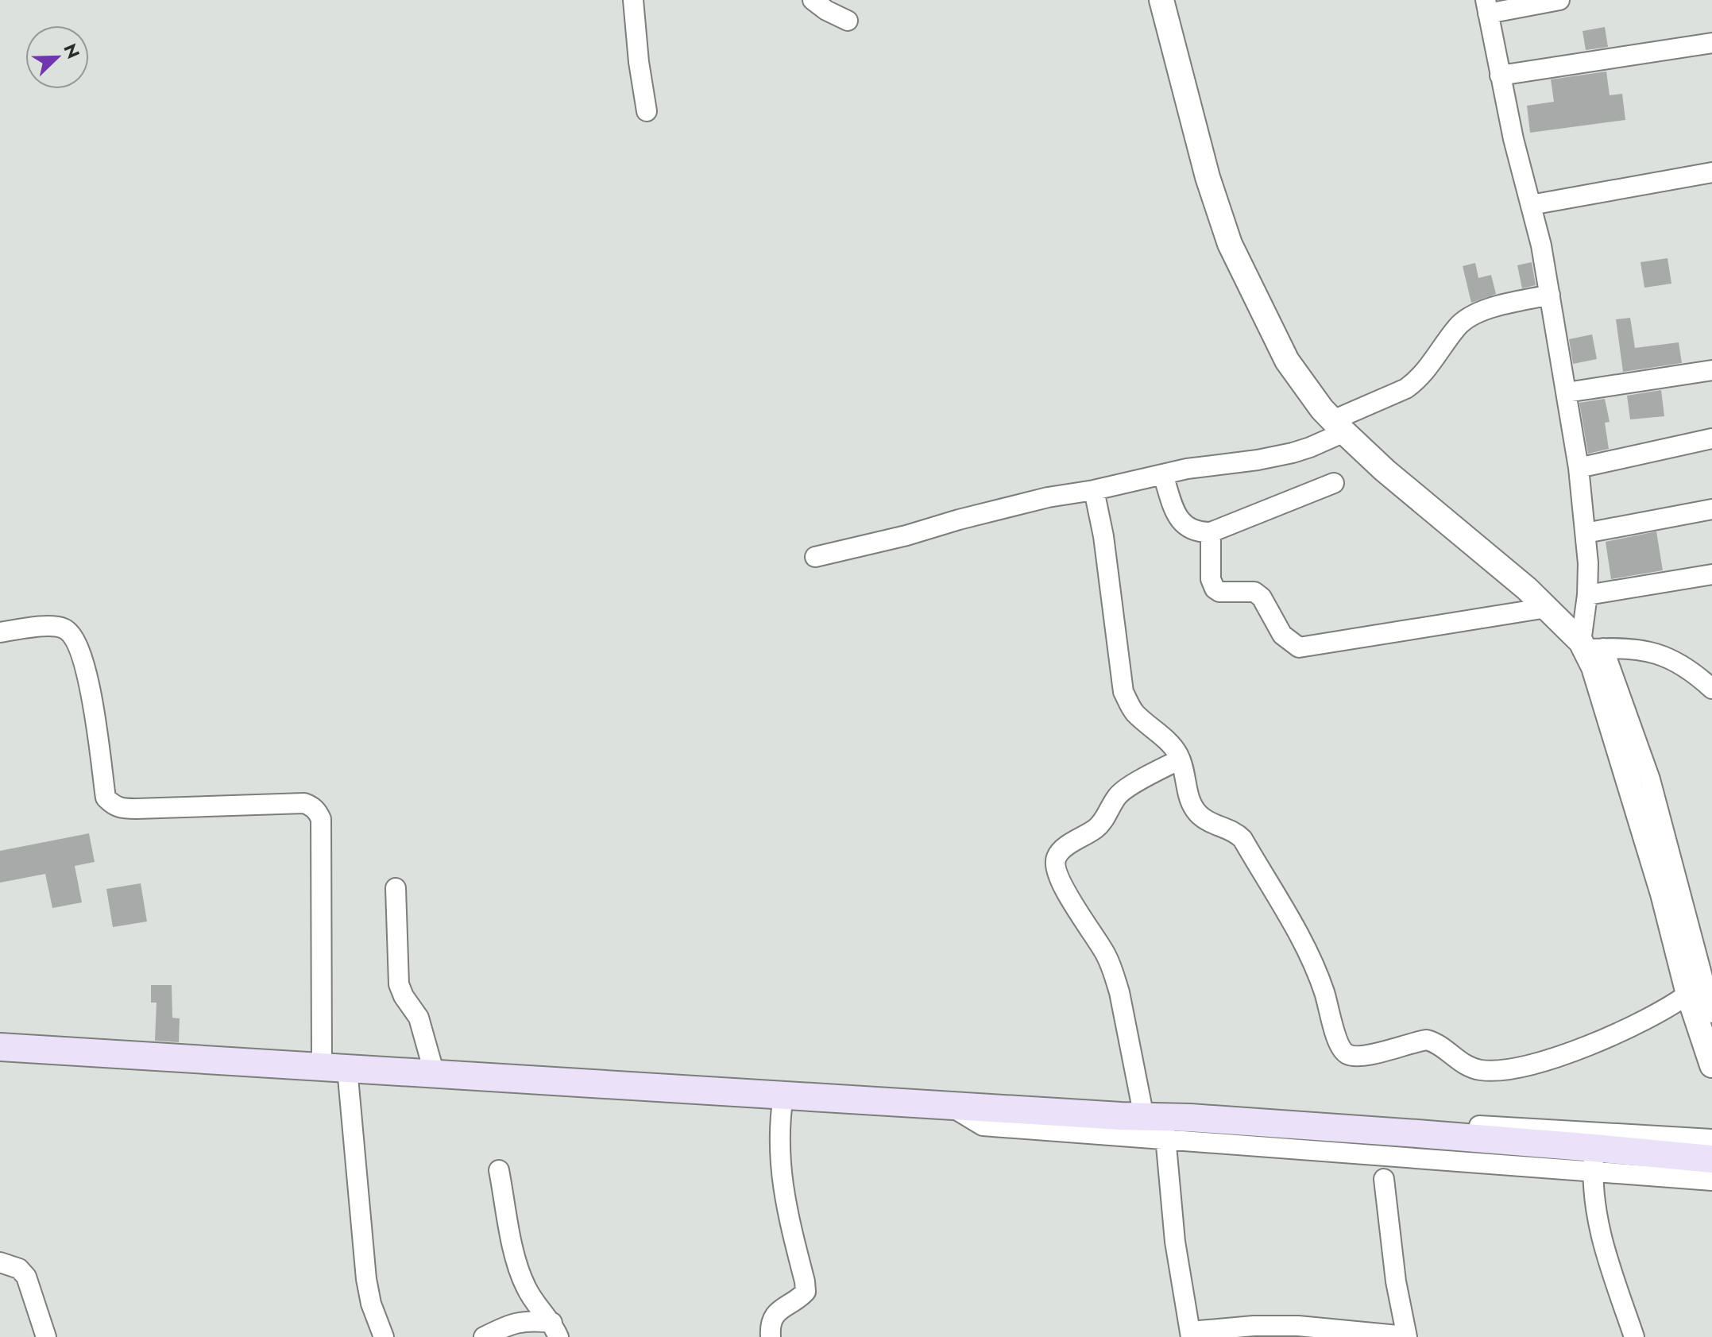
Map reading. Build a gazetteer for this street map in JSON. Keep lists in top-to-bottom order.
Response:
{
  "north": "top right"
}
